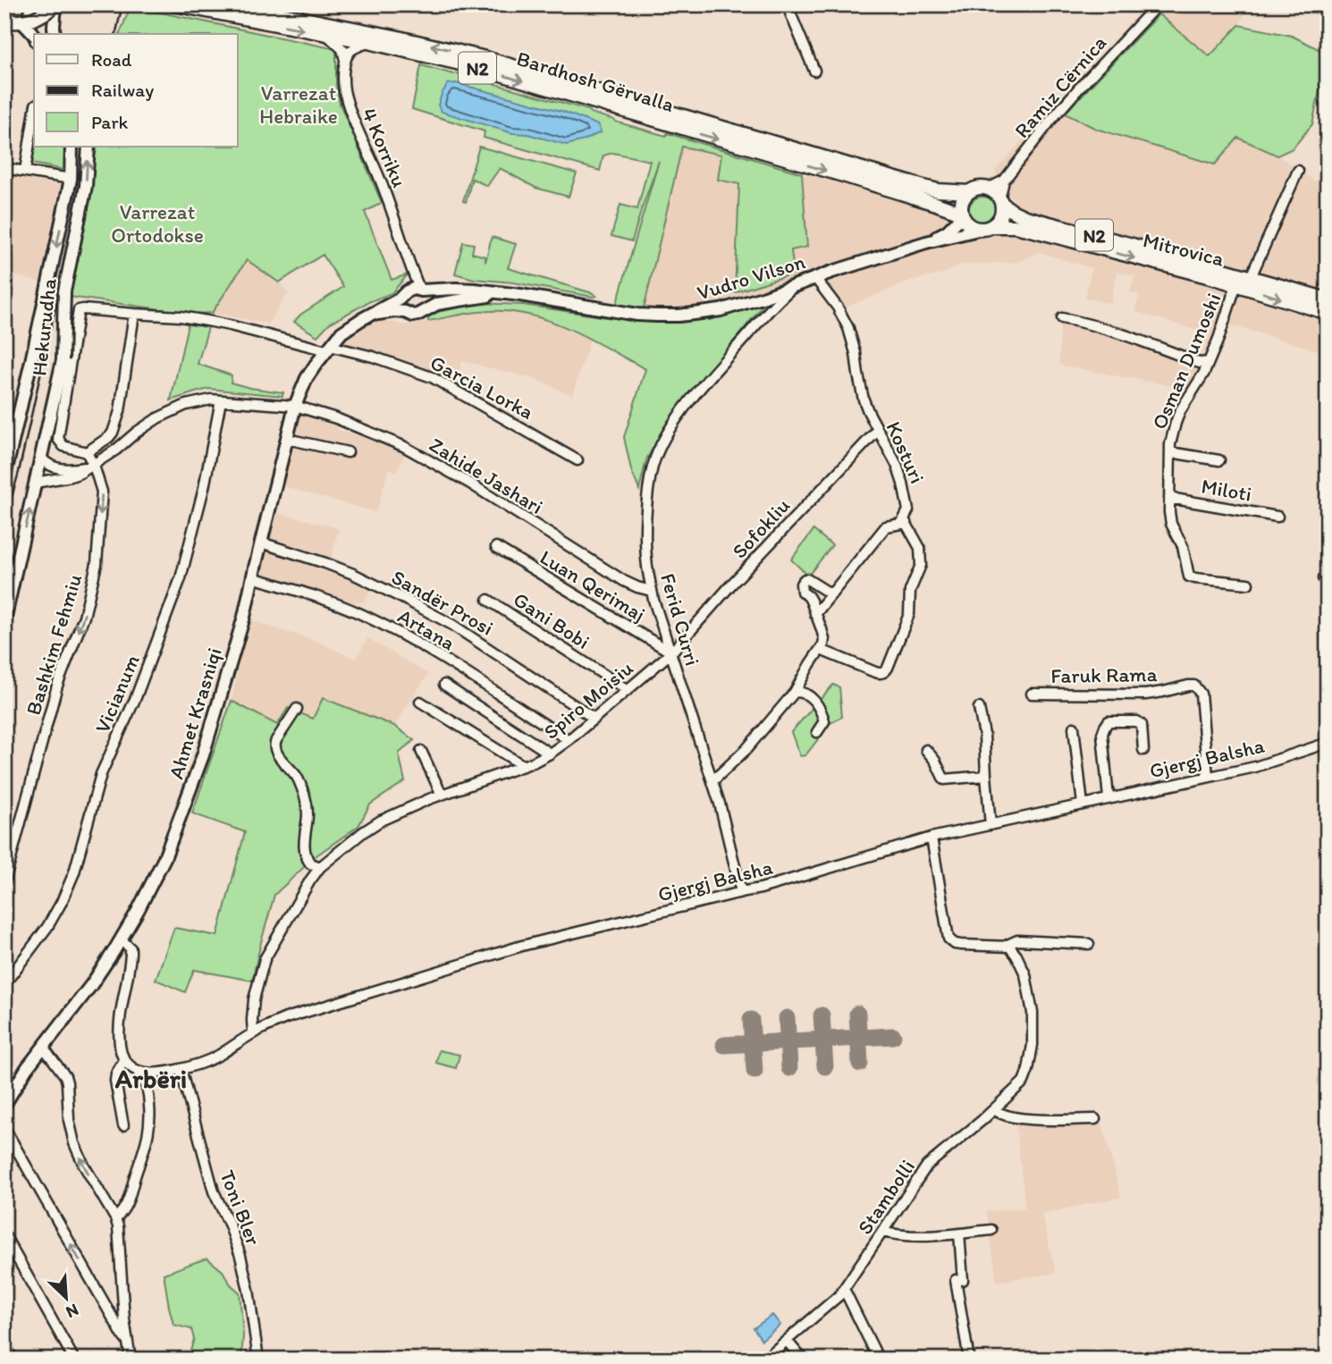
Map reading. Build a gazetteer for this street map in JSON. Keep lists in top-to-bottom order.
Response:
{
  "streets": {
    "highway": ["N2", "Bardhosh Gërvalla", "Mitrovica"],
    "main road": ["Vudro Vilson", "Hekurudha", "Ahmet Krasniqi"],
    "street": [
      "Ramiz Cërnica",
      "4 Korriku",
      "Osman Dumoshi",
      "Garcia Lorka",
      "Kosturi",
      "Zahide Jashari",
      "Miloti",
      "Sofokliu",
      "Luan Qerimaj",
      "Sandër Prosi",
      "Ferid Curri",
      "Gani Bobi",
      "Artana",
      "Bashkim Fehmiu",
      "Faruk Rama",
      "Vicianum",
      "Spiro Moisiu",
      "Gjergj Balsha",
      "Stambolli",
      "Toni Bler"
    ]
  },
  "crossings": [
    ["N2", "Bardhosh Gërvalla"],
    ["N2", "Ramiz Cërnica"],
    ["N2", "Mitrovica"],
    ["Bardhosh Gërvalla", "Ramiz Cërnica"],
    ["Bardhosh Gërvalla", "Mitrovica"],
    ["Ramiz Cërnica", "Mitrovica"],
    ["4 Korriku", "Vudro Vilson"],
    ["4 Korriku", "Ahmet Krasniqi"],
    ["Mitrovica", "Osman Dumoshi"],
    ["Vudro Vilson", "Kosturi"],
    ["Vudro Vilson", "Ferid Curri"],
    ["Vudro Vilson", "Ahmet Krasniqi"],
    ["Hekurudha", "Zahide Jashari"],
    ["Osman Dumoshi", "Miloti"],
    ["Garcia Lorka", "Bashkim Fehmiu"],
    ["Garcia Lorka", "Ahmet Krasniqi"],
    ["Kosturi", "Sofokliu"],
    ["Zahide Jashari", "Ferid Curri"],
    ["Zahide Jashari", "Bashkim Fehmiu"],
    ["Zahide Jashari", "Vicianum"],
    ["Zahide Jashari", "Ahmet Krasniqi"],
    ["Sofokliu", "Luan Qerimaj"],
    ["Sofokliu", "Ferid Curri"],
    ["Sofokliu", "Spiro Moisiu"],
    ["Luan Qerimaj", "Ferid Curri"],
    ["Luan Qerimaj", "Spiro Moisiu"],
    ["Sandër Prosi", "Spiro Moisiu"],
    ["Sandër Prosi", "Ahmet Krasniqi"],
    ["Ferid Curri", "Spiro Moisiu"],
    ["Ferid Curri", "Gjergj Balsha"],
    ["Gani Bobi", "Spiro Moisiu"],
    ["Artana", "Spiro Moisiu"],
    ["Artana", "Ahmet Krasniqi"],
    ["Faruk Rama", "Gjergj Balsha"],
    ["Spiro Moisiu", "Gjergj Balsha"],
    ["Gjergj Balsha", "Toni Bler"]
  ],
  "one_way": ["Bashkim Fehmiu"],
  "districts": ["Arbëri"],
  "parks": ["Varrezat Hebraike", "Varrezat Ortodokse"],
  "legend": ["Road", "Railway", "Park"],
  "north": "bottom right"
}
